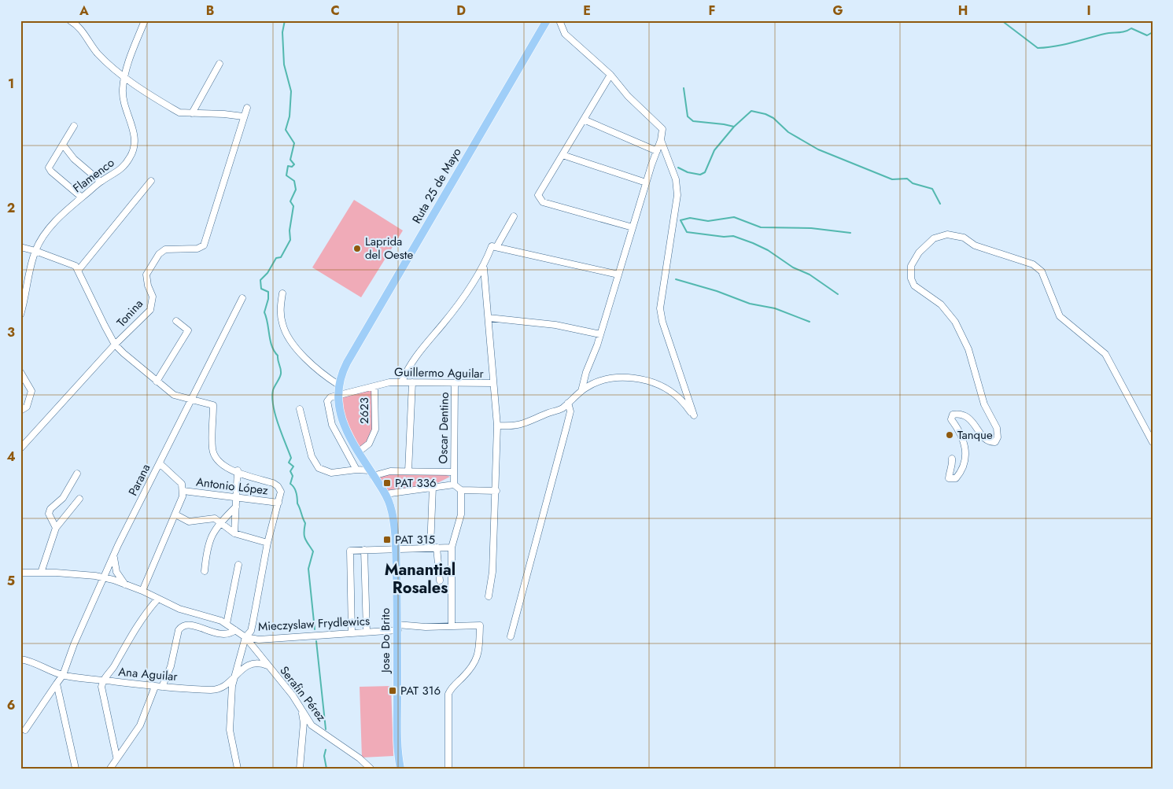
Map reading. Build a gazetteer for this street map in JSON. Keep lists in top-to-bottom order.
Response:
{
  "streets": {
    "main road": ["Ruta 25 de Mayo", "Jose Do Brito"],
    "street": [
      "Flamenco",
      "Tonina",
      "Guillermo Aguilar",
      "2623",
      "Oscar Dentino",
      "Parana",
      "Antonio López",
      "Mieczyslaw Frydlewics",
      "Ana Aguilar",
      "Serafin Pérez"
    ]
  },
  "crossings": [
    ["Ruta 25 de Mayo", "Jose Do Brito"],
    ["Guillermo Aguilar", "2623"],
    ["Guillermo Aguilar", "Oscar Dentino"],
    ["Guillermo Aguilar", "Jose Do Brito"],
    ["2623", "Jose Do Brito"],
    ["Parana", "Mieczyslaw Frydlewics"],
    ["Parana", "Ana Aguilar"],
    ["Mieczyslaw Frydlewics", "Jose Do Brito"],
    ["Mieczyslaw Frydlewics", "Serafin Pérez"],
    ["Ana Aguilar", "Serafin Pérez"]
  ],
  "districts": ["Manantial Rosales"],
  "places": {
    "other": ["Laprida del Oeste", "Tanque"],
    "transit": ["PAT 336", "PAT 315", "PAT 316"]
  },
  "grid": {
    "columns": [
      "A",
      "B",
      "C",
      "D",
      "E",
      "F",
      "G",
      "H",
      "I"
    ],
    "rows": [
      "1",
      "2",
      "3",
      "4",
      "5",
      "6"
    ]
  }
}
